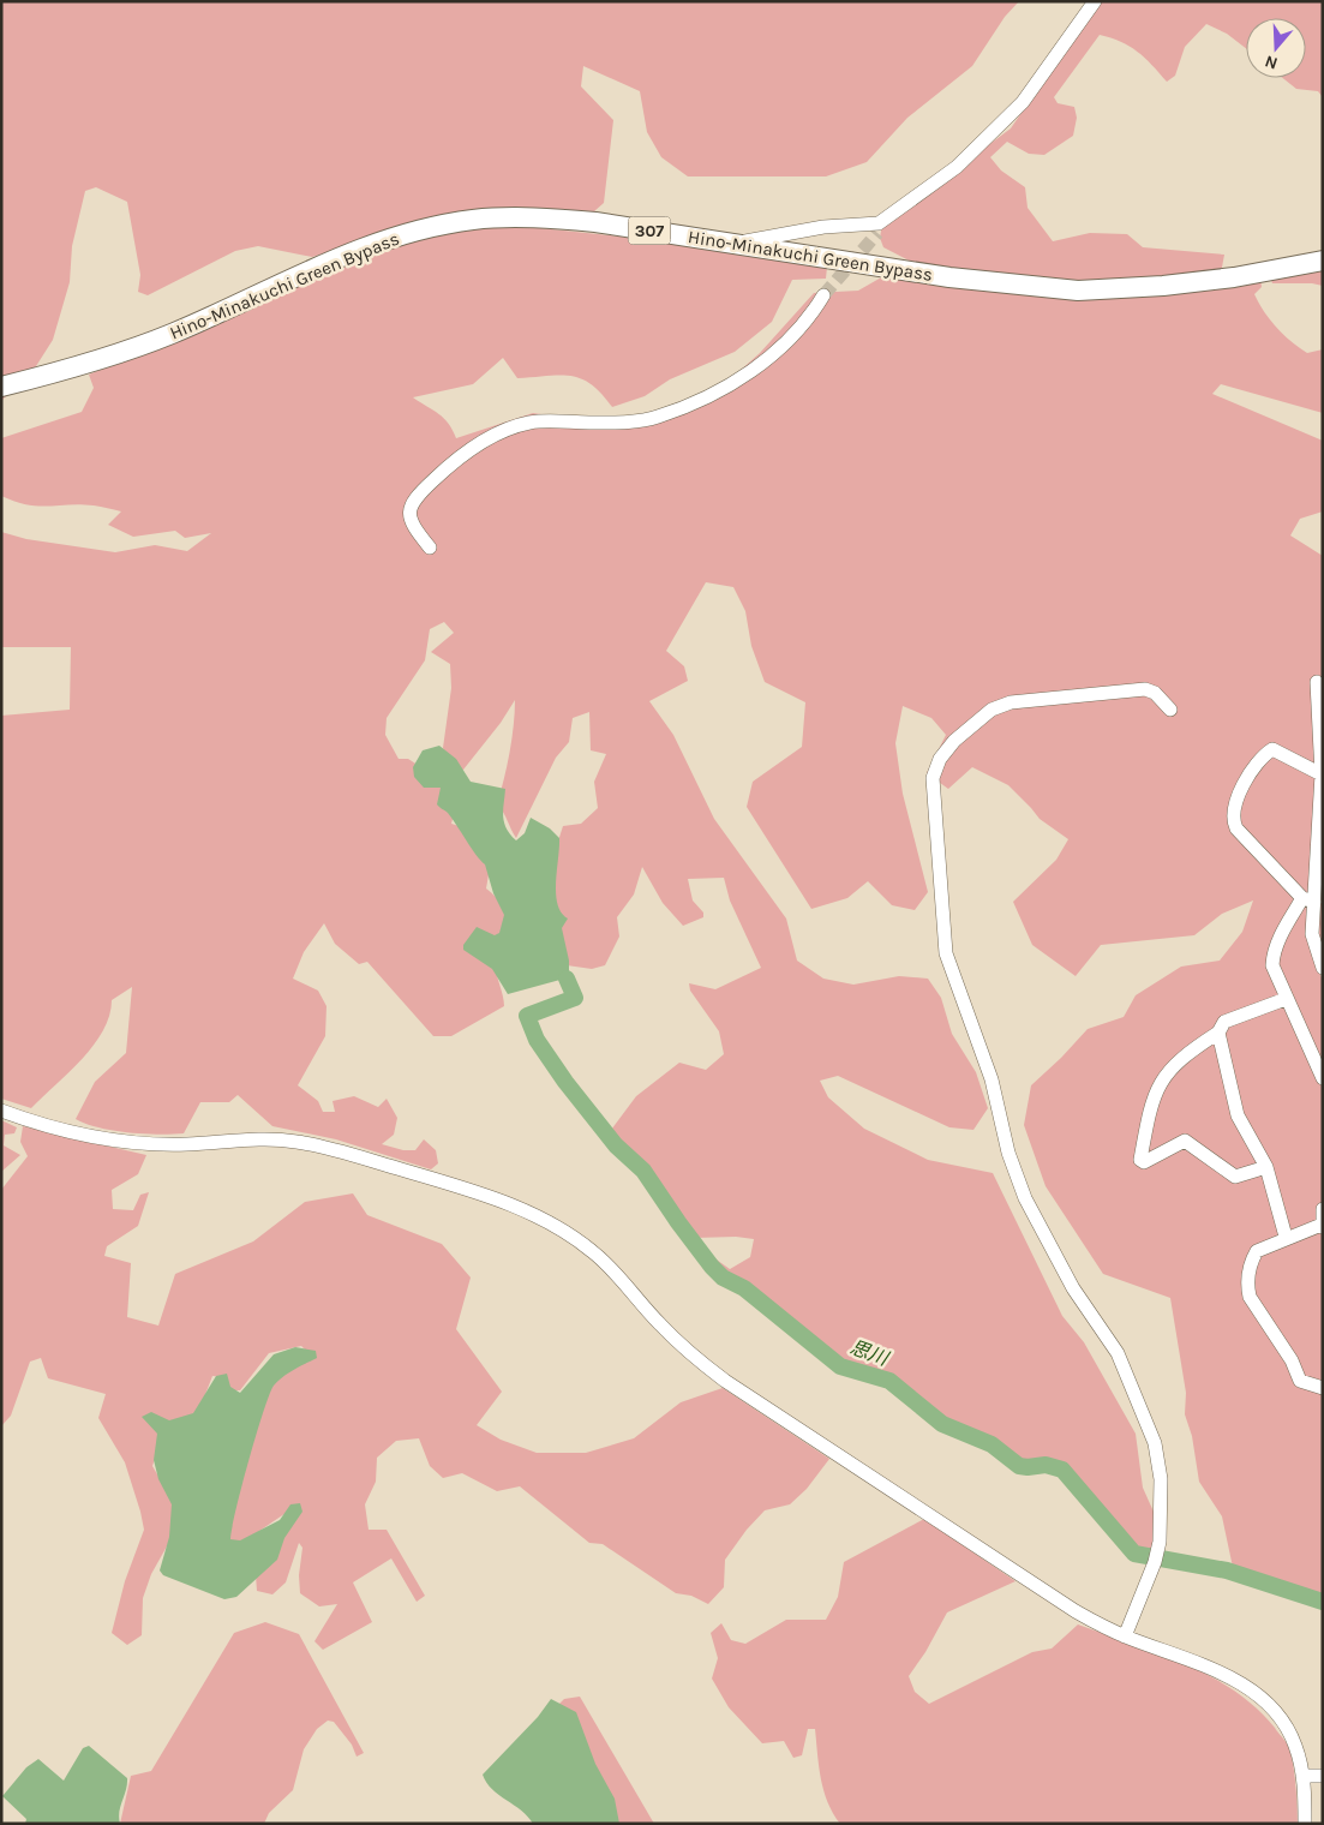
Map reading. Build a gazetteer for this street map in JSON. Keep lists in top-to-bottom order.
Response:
{
  "streets": {
    "highway": ["307", "Hino-Minakuchi Green Bypass"]
  },
  "water": ["思川"],
  "north": "bottom"
}
